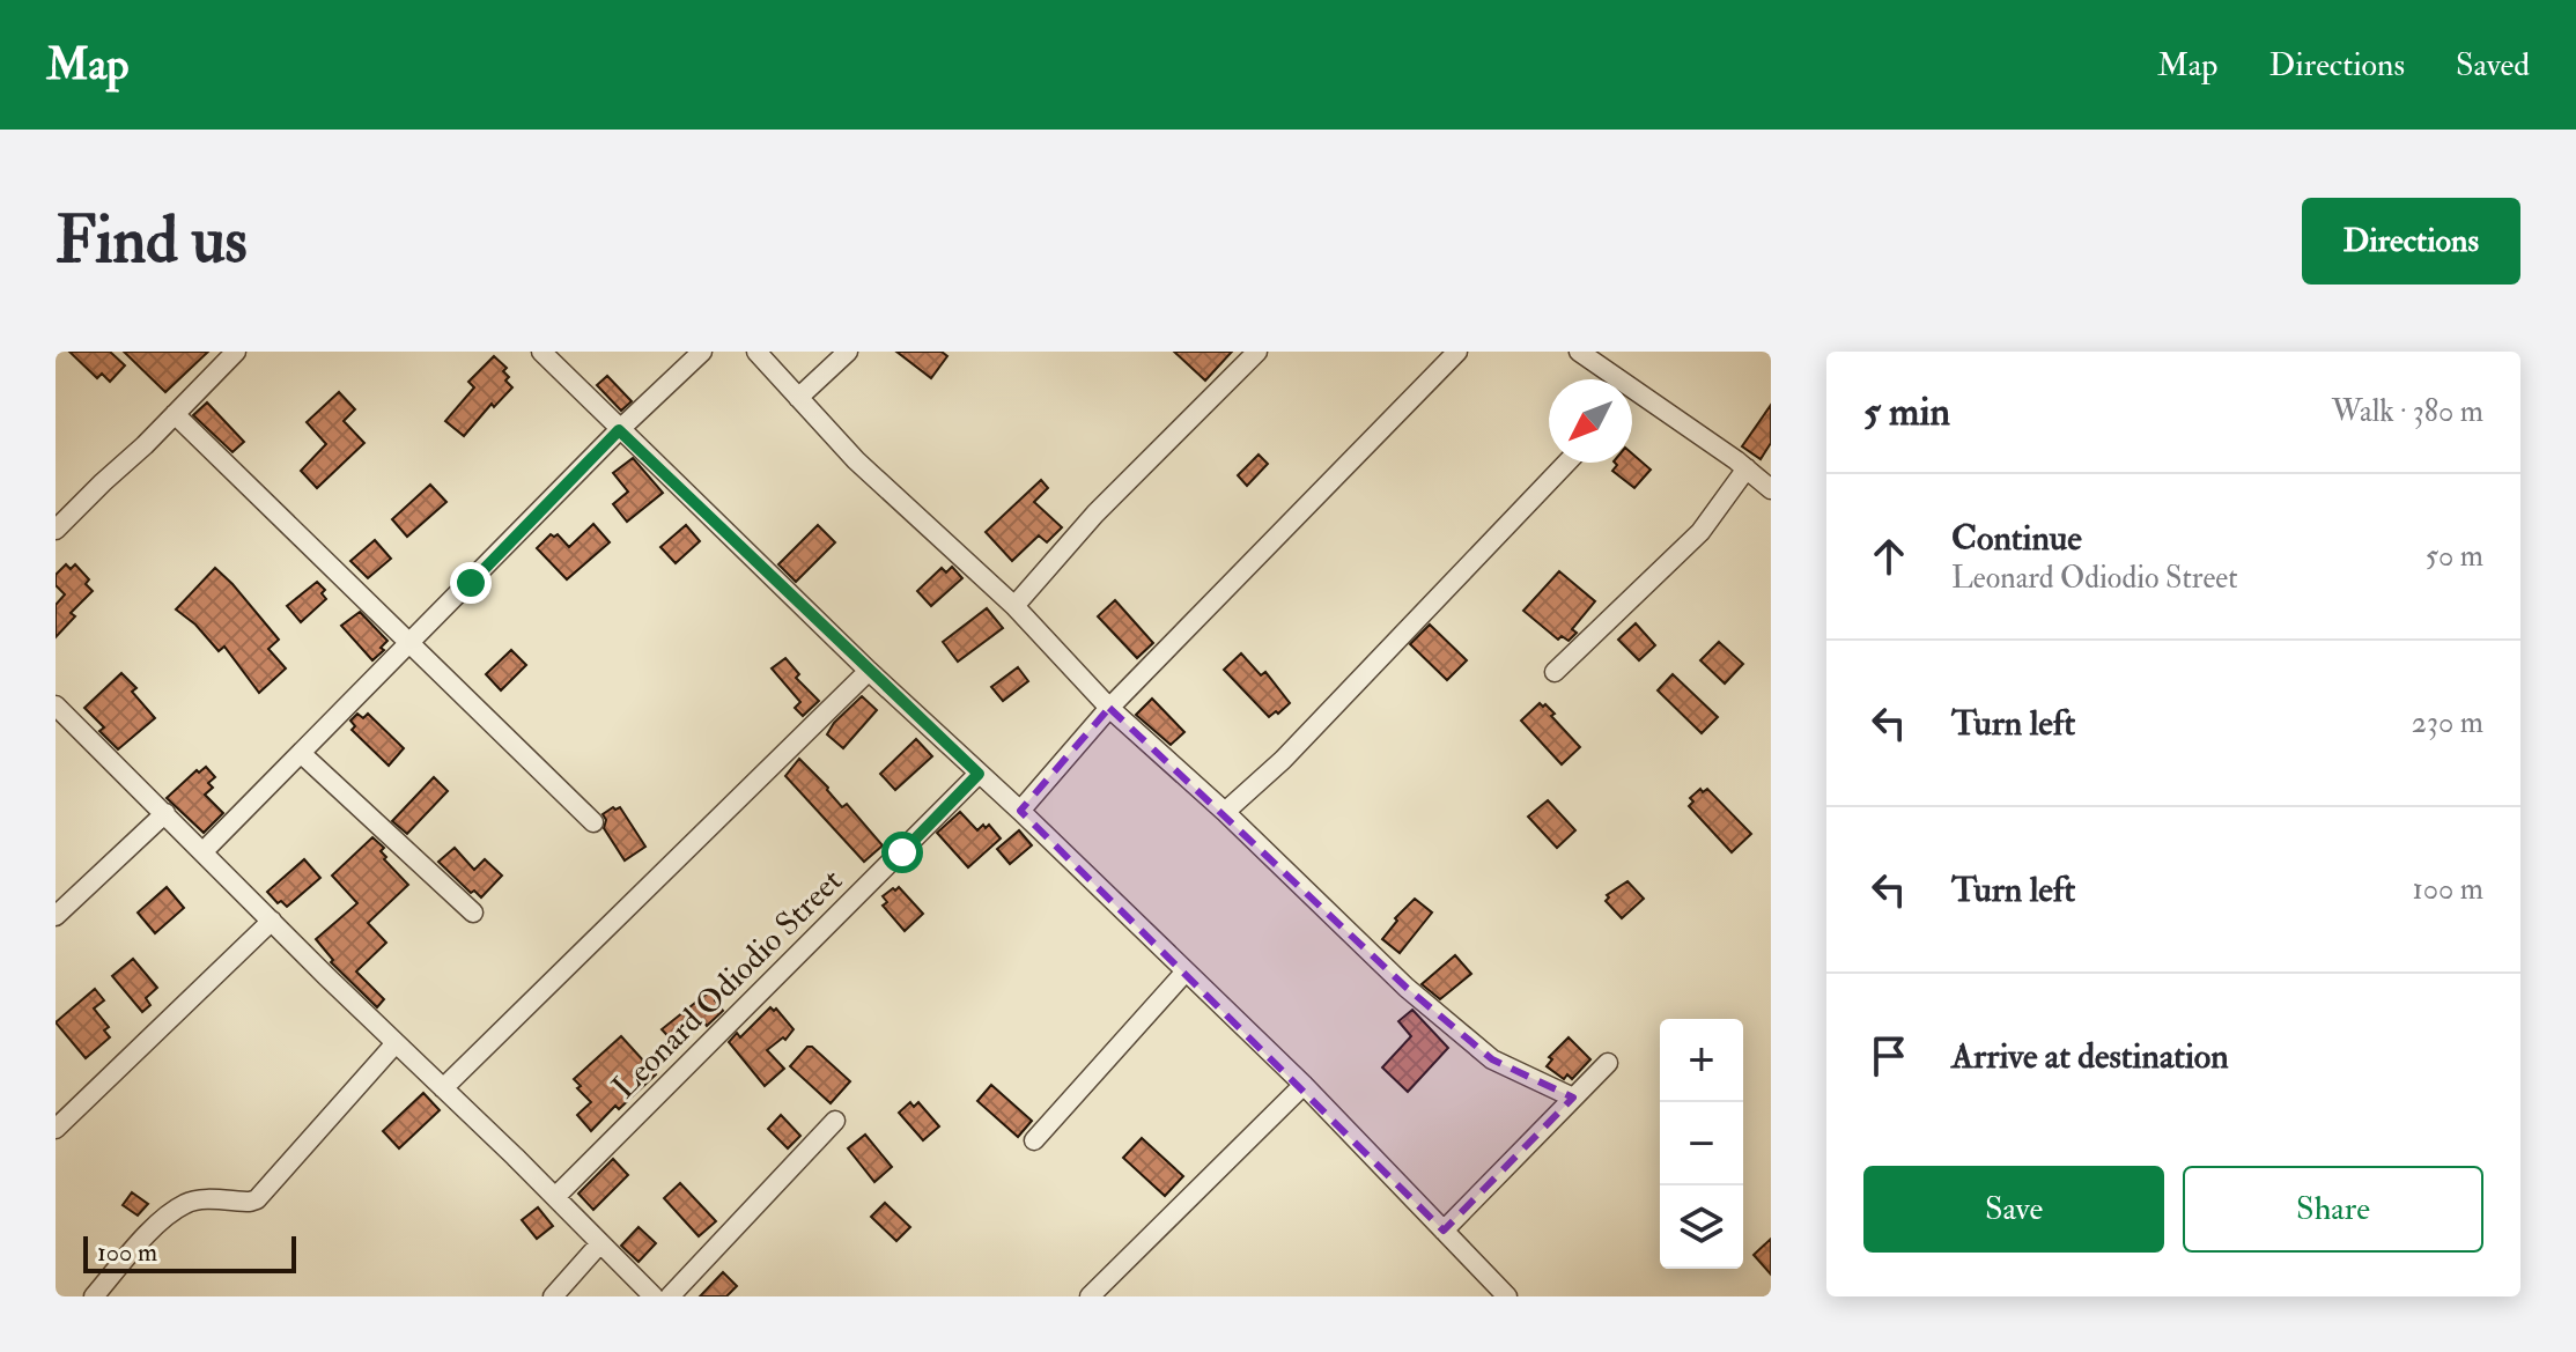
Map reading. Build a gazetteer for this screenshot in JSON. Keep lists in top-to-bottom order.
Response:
{
  "streets": {
    "street": ["Leonard Odiodio Street"]
  },
  "scale_bar": "100 m",
  "north": "bottom left",
  "page": {
    "header": "Map",
    "nav": ["Map", "Directions", "Saved"],
    "buttons": [
      "Directions",
      ["Save", "Share"]
    ],
    "title": "Find us",
    "heading": ["5 min", "Walk · 380 m"],
    "list": [
      ["Continue", "Leonard Odiodio Street", "50 m"],
      ["Turn left", "230 m"],
      ["Turn left", "100 m"],
      "Arrive at destination"
    ],
    "map_buttons": ["+", "−"],
    "scale": "100 m"
  }
}
